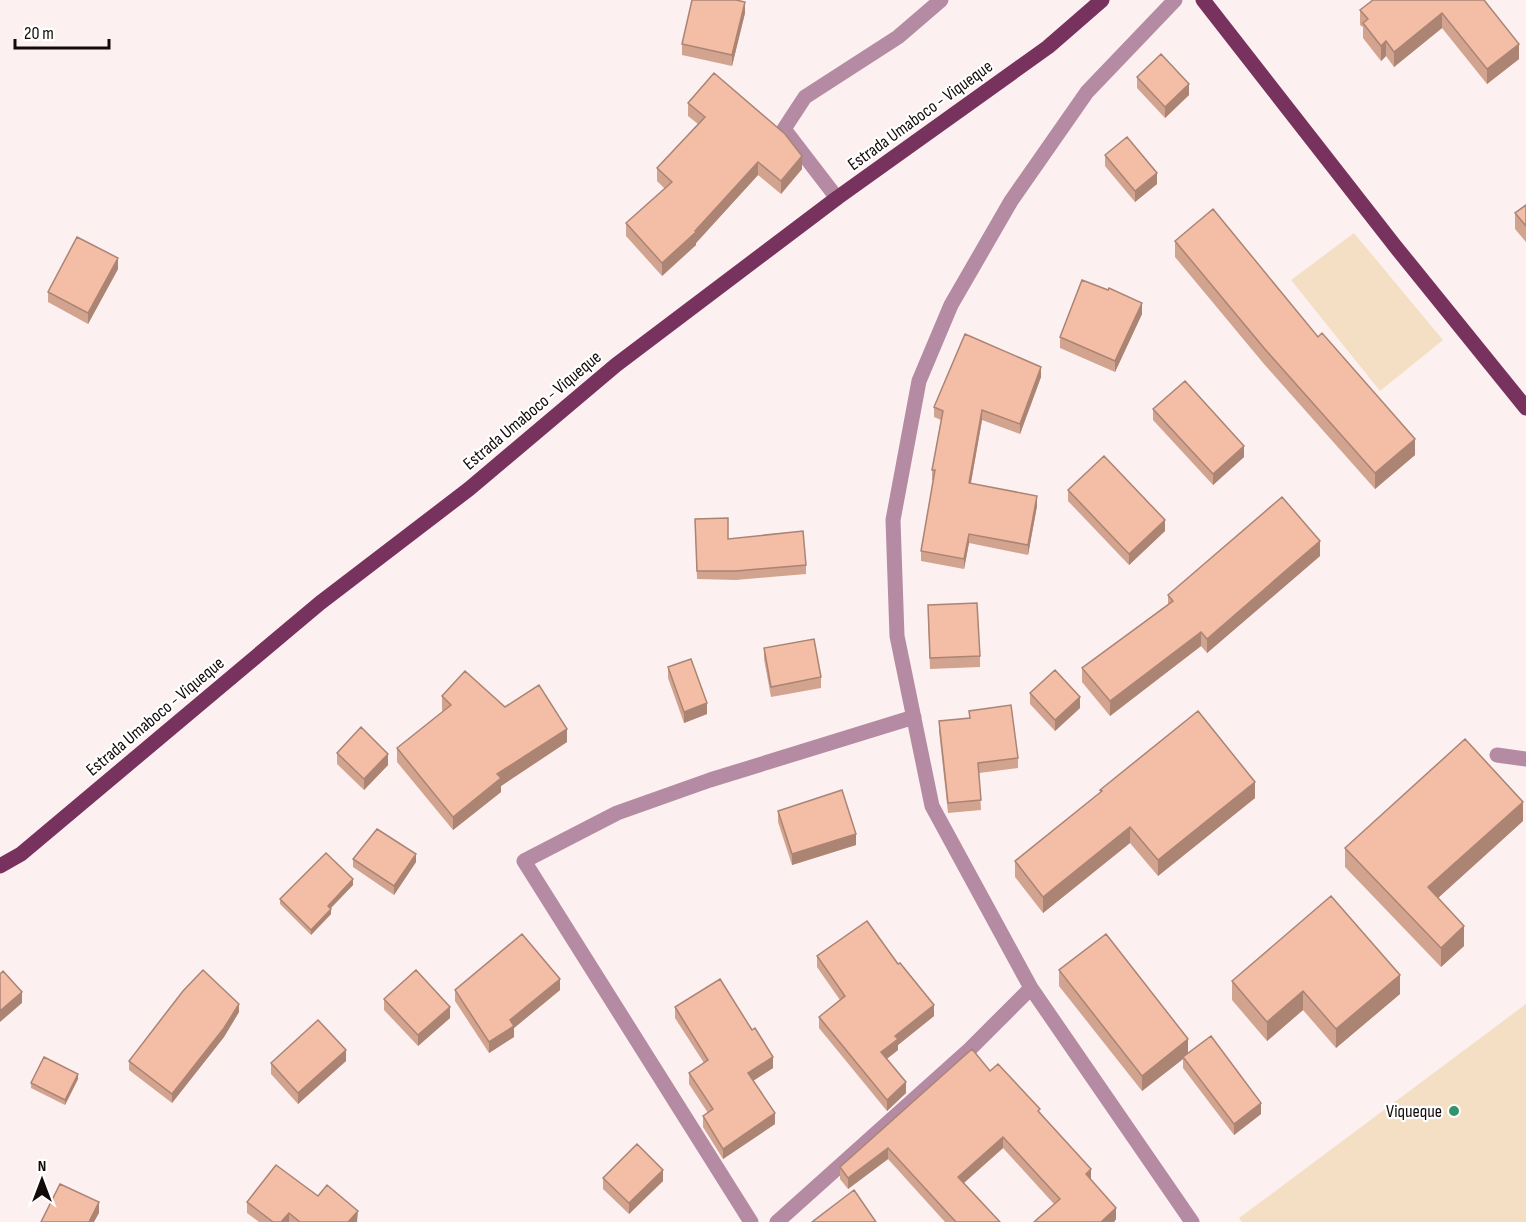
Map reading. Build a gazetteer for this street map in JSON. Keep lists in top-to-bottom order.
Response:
{
  "streets": {
    "main road": ["Estrada Umaboco - Viqueque"]
  },
  "places": ["Viqueque"],
  "scale_bar": "20 m",
  "north": "top"
}
